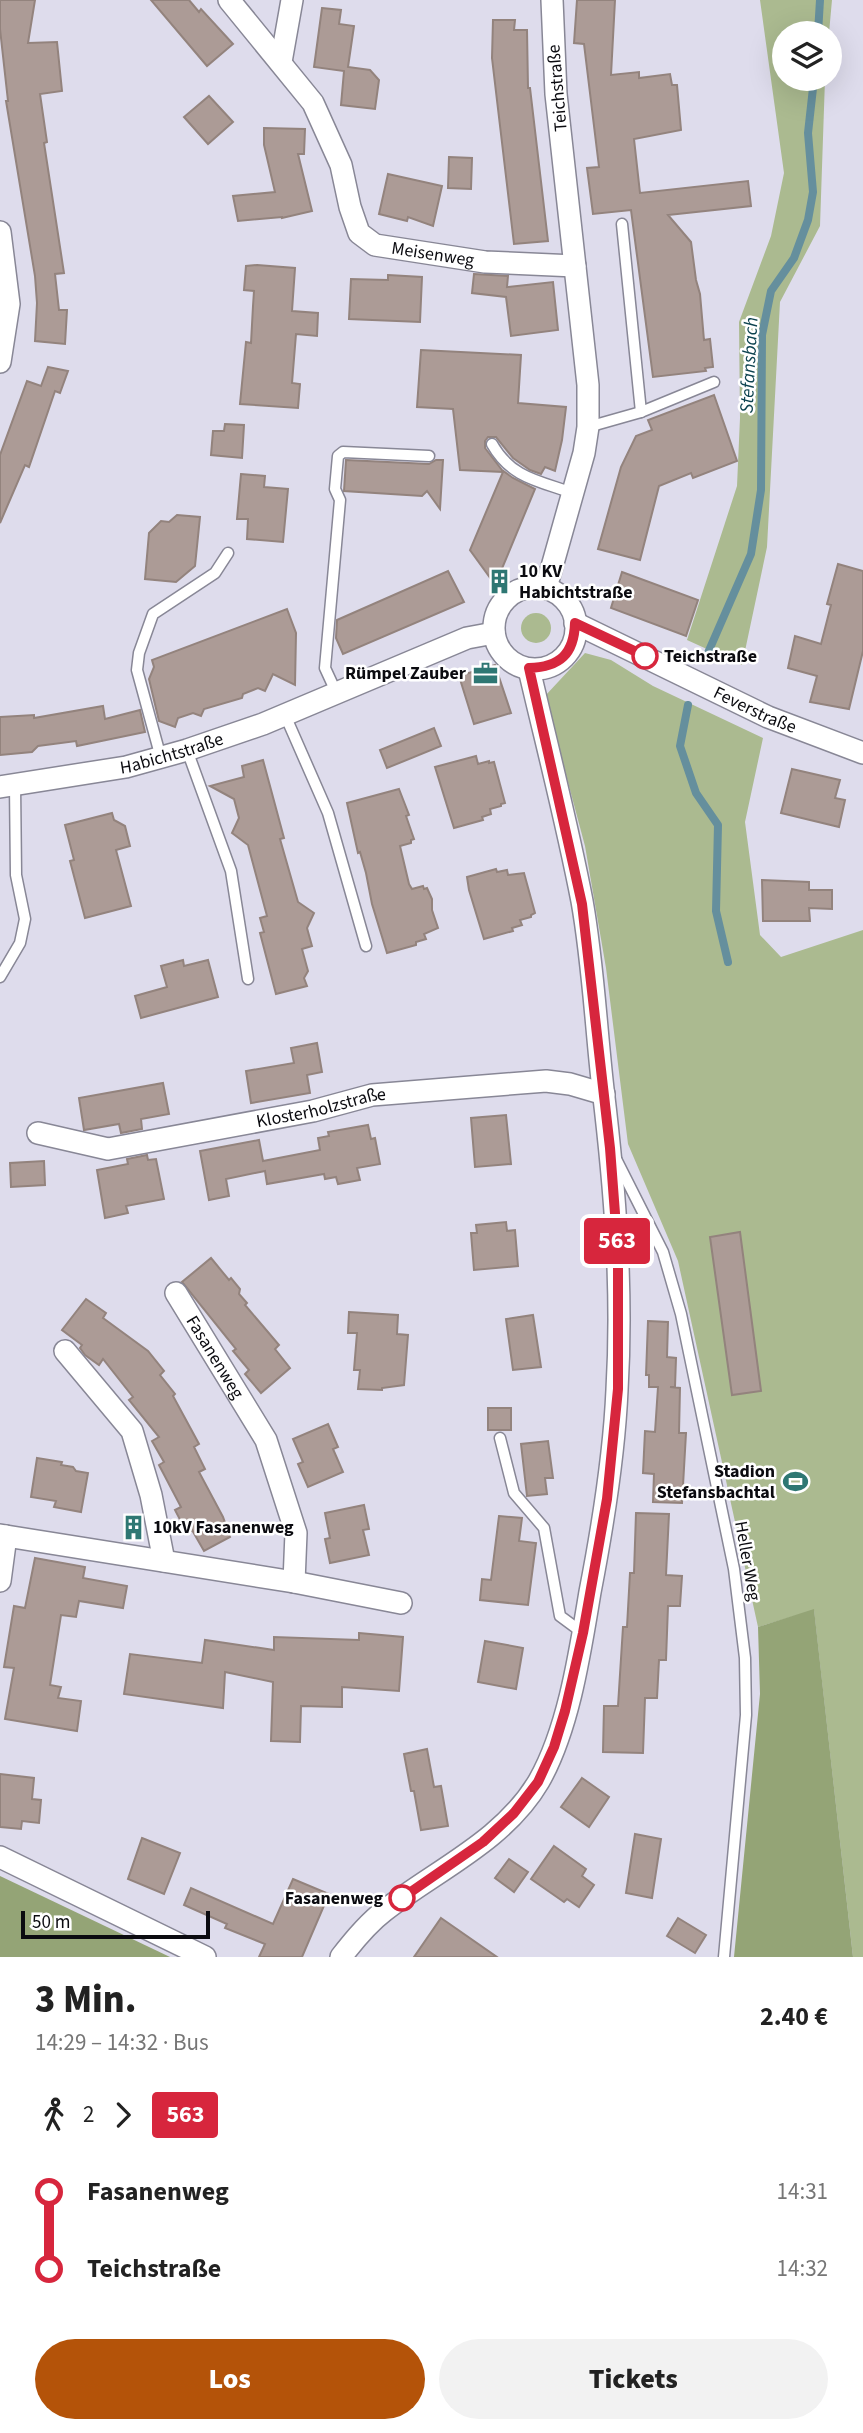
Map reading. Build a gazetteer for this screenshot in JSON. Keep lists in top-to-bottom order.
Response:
{
  "streets": {
    "street": [
      "Teichstraße",
      "Meisenweg",
      "Feverstraße",
      "Habichtstraße",
      "Klosterholzstraße",
      "Fasanenweg"
    ],
    "lane": ["Heller Weg"]
  },
  "crossings": [
    ["Teichstraße", "Meisenweg"],
    ["Teichstraße", "Feverstraße"],
    ["Teichstraße", "Habichtstraße"],
    ["Feverstraße", "Habichtstraße"]
  ],
  "water": ["Stefansbach"],
  "places": {
    "building": ["10 KV Habichtstraße", "10kV Fasanenweg"],
    "other": ["Teichstraße", "Fasanenweg"],
    "office": ["Rümpel Zauber"],
    "sports": ["Stadion Stefansbachtal"]
  },
  "lines": ["bus line 563"],
  "scale_bar": "50 m",
  "page": {
    "on_map": "563",
    "scale": "50 m",
    "heading": ["3 Min.", "14:29 – 14:32 · Bus", "2.40 €"],
    "legs": ["2", "563"],
    "list": [
      {
        "name": "Fasanenweg",
        "value": "14:31"
      },
      {
        "name": "Teichstraße",
        "value": "14:32"
      }
    ],
    "buttons": ["Los", "Tickets"]
  }
}
